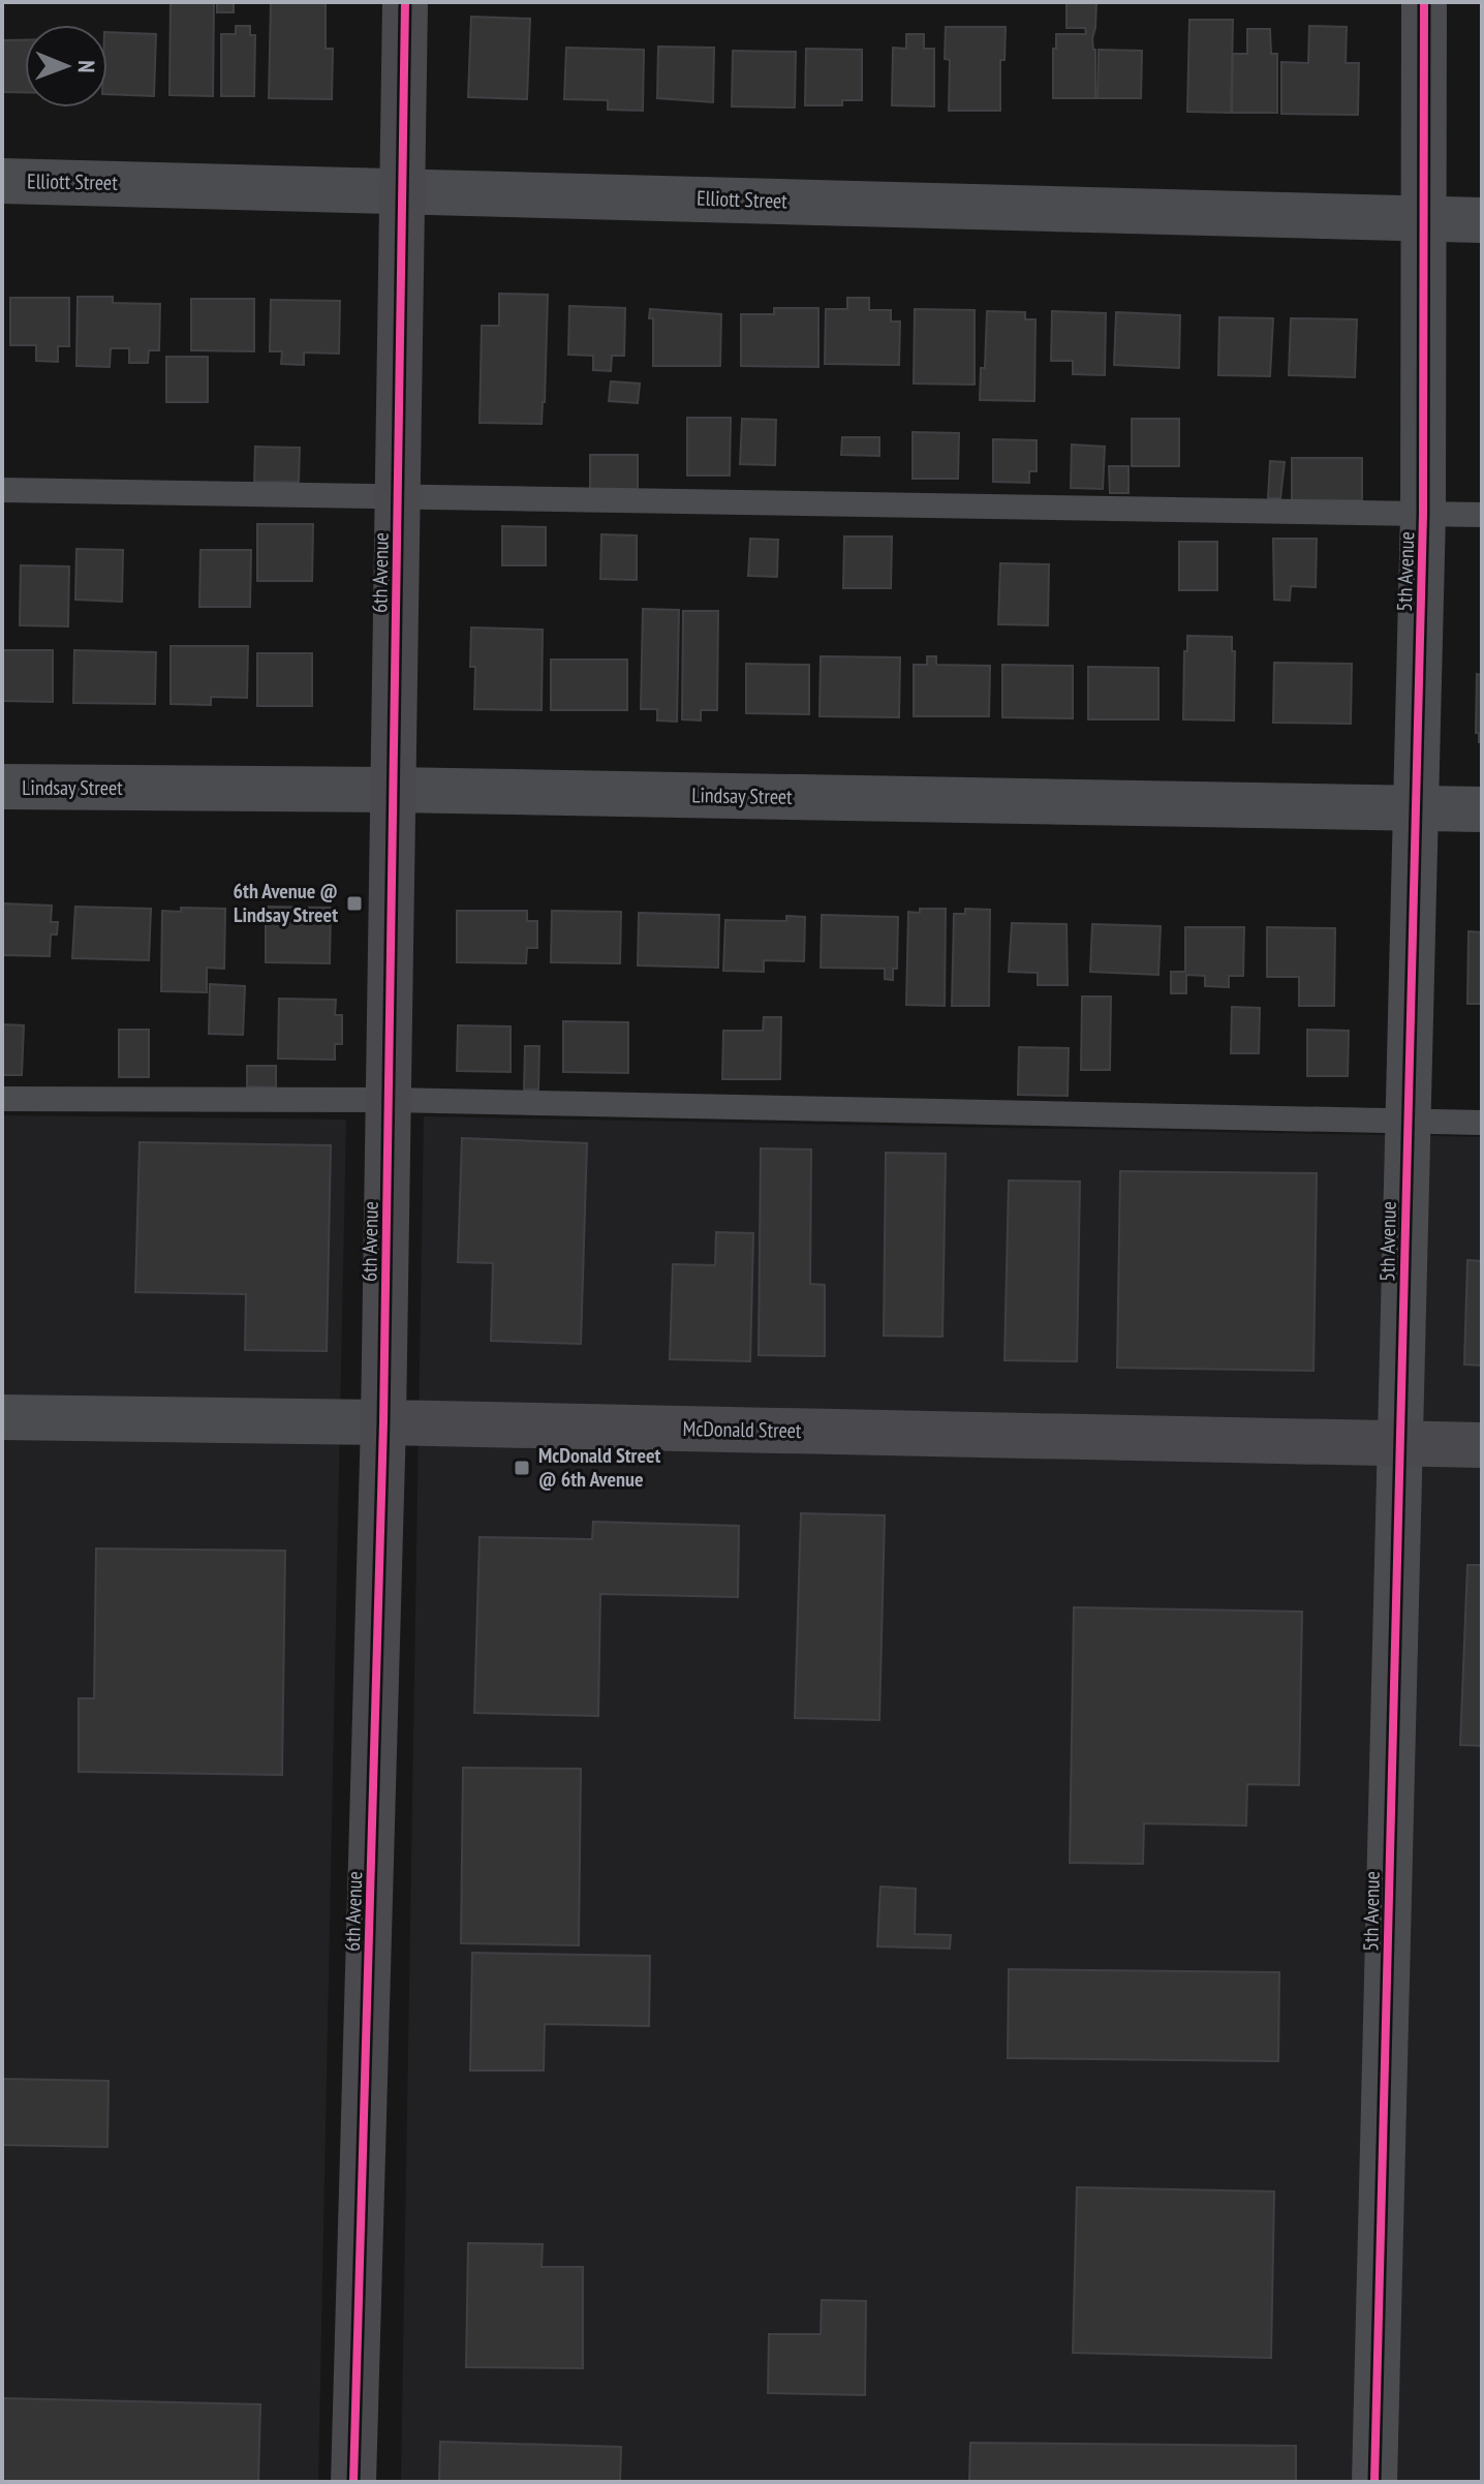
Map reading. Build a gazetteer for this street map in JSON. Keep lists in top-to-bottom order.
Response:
{
  "streets": {
    "street": [
      "Elliott Street",
      "5th Avenue",
      "6th Avenue",
      "Lindsay Street",
      "McDonald Street"
    ]
  },
  "crossings": [
    ["Elliott Street", "5th Avenue"],
    ["Elliott Street", "6th Avenue"],
    ["5th Avenue", "Lindsay Street"],
    ["5th Avenue", "McDonald Street"],
    ["6th Avenue", "Lindsay Street"],
    ["6th Avenue", "McDonald Street"]
  ],
  "places": {
    "transit": ["6th Avenue @ Lindsay Street", "McDonald Street @ 6th Avenue"]
  },
  "north": "right"
}
